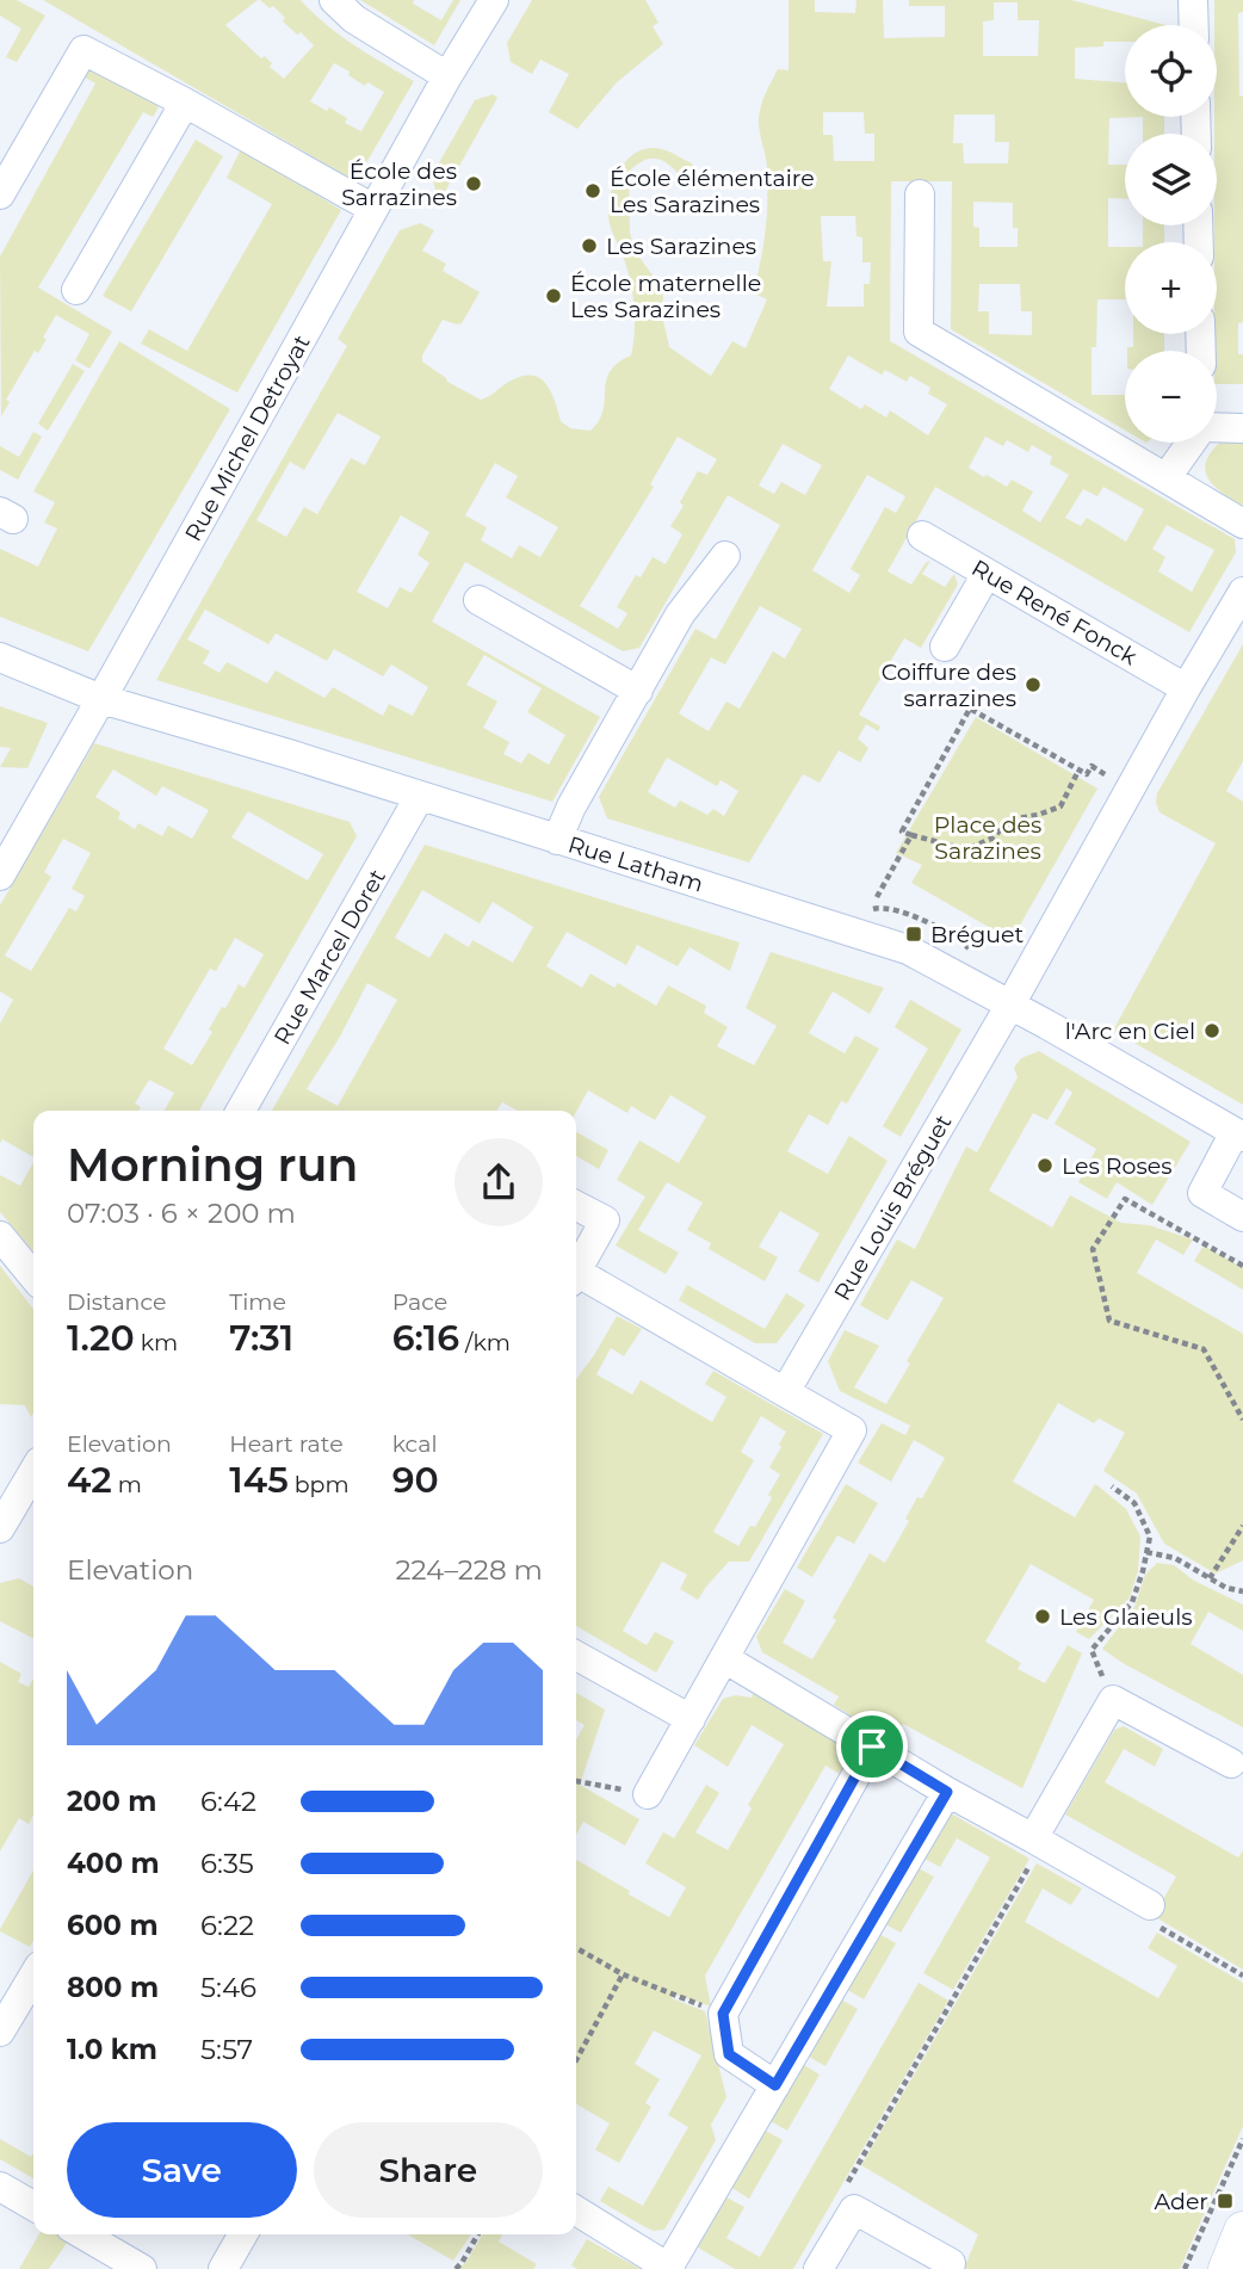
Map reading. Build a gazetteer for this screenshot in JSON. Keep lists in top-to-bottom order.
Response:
{
  "streets": {
    "street": [
      "Rue Michel Detroyat",
      "Rue René Fonck",
      "Rue Latham",
      "Rue Marcel Doret",
      "Rue Louis Bréguet"
    ]
  },
  "crossings": [
    ["Rue Michel Detroyat", "Rue Latham"],
    ["Rue René Fonck", "Rue Louis Bréguet"],
    ["Rue Latham", "Rue Marcel Doret"],
    ["Rue Latham", "Rue Louis Bréguet"]
  ],
  "parks": ["Place des Sarazines"],
  "places": {
    "other": [
      "École des Sarrazines",
      "École élémentaire Les Sarazines",
      "Les Sarazines",
      "École maternelle Les Sarazines",
      "Coiffure des sarrazines",
      "l'Arc en Ciel",
      "Les Roses",
      "Les Glaieuls"
    ],
    "transit": ["Bréguet", "Ader"]
  },
  "page": {
    "map_buttons": ["+", "−"],
    "heading": ["Morning run", "07:03 · 6 × 200 m"],
    "stats": [
      ["Distance", "1.20 km"],
      ["Time", "7:31"],
      ["Pace", "6:16 /km"],
      ["Elevation", "42 m"],
      ["Heart rate", "145 bpm"],
      ["kcal", "90"]
    ],
    "chart": ["Elevation", "224–228 m"],
    "list": [
      {
        "name": "200 m",
        "note": "6:42"
      },
      {
        "name": "400 m",
        "note": "6:35"
      },
      {
        "name": "600 m",
        "note": "6:22"
      },
      {
        "name": "800 m",
        "note": "5:46"
      },
      {
        "name": "1.0 km",
        "note": "5:57"
      }
    ],
    "buttons": ["Save", "Share"]
  }
}
